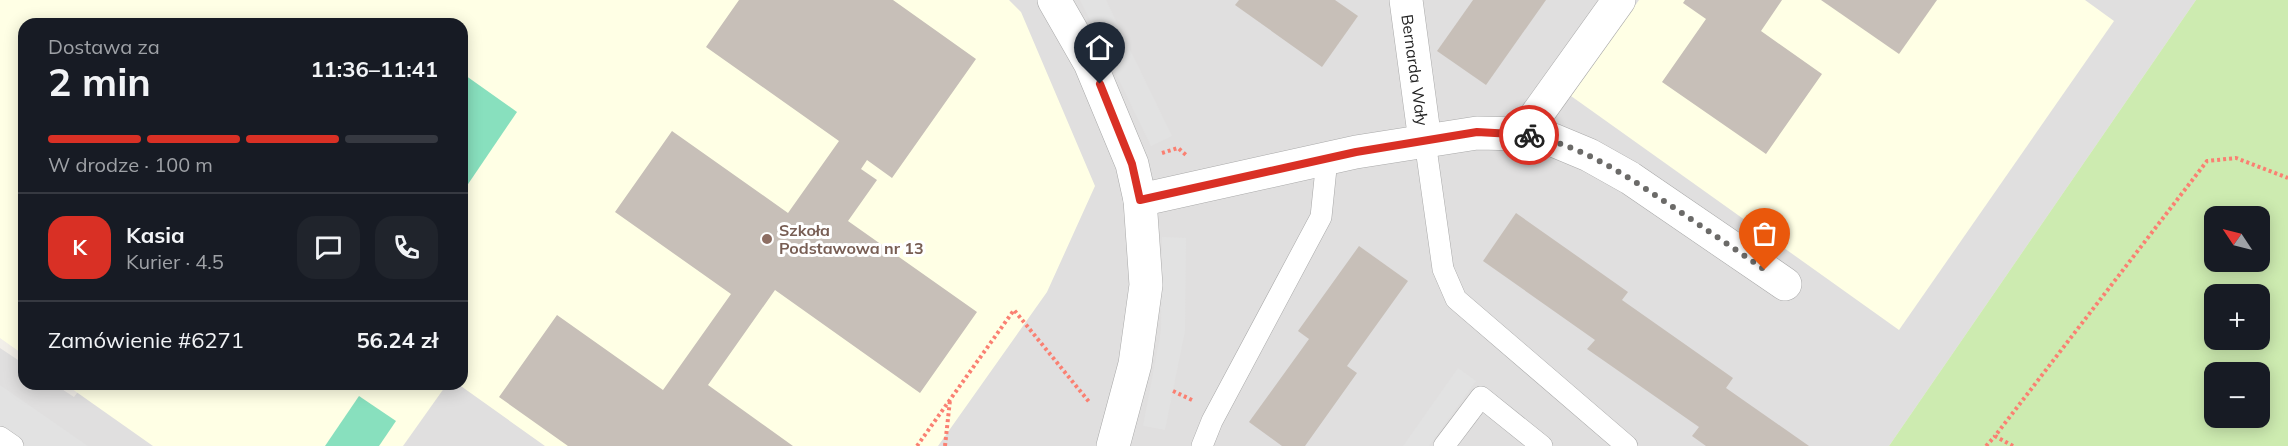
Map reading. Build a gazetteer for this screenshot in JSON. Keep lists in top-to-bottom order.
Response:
{
  "streets": {
    "street": ["Bernarda Wały"]
  },
  "places": ["Szkoła Podstawowa nr 13"],
  "north": "top left",
  "page": {
    "heading": ["2 min", "Dostawa za", "11:36–11:41"],
    "panel": [
      "Kasia",
      "Kurier · 4.5",
      "Zamówienie #6271",
      "56.24 zł"
    ],
    "bar": "W drodze · 100 m",
    "map_buttons": ["+", "−"],
    "round": "K"
  }
}
